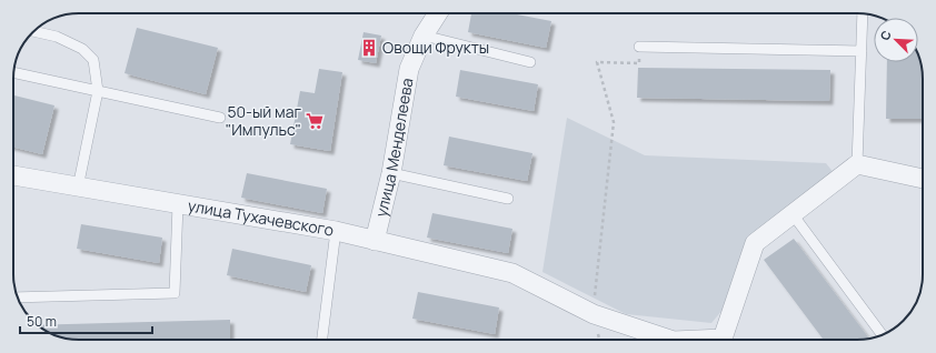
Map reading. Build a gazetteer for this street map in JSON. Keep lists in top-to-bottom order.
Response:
{
  "streets": {
    "street": ["улица Менделеева", "улица Тухачевского"]
  },
  "crossings": [
    ["улица Менделеева", "улица Тухачевского"]
  ],
  "places": {
    "building": ["Овощи Фрукты"],
    "supermarket": ["50-ый маг \"Импульс\""]
  },
  "scale_bar": "50 m",
  "north": "top left"
}
